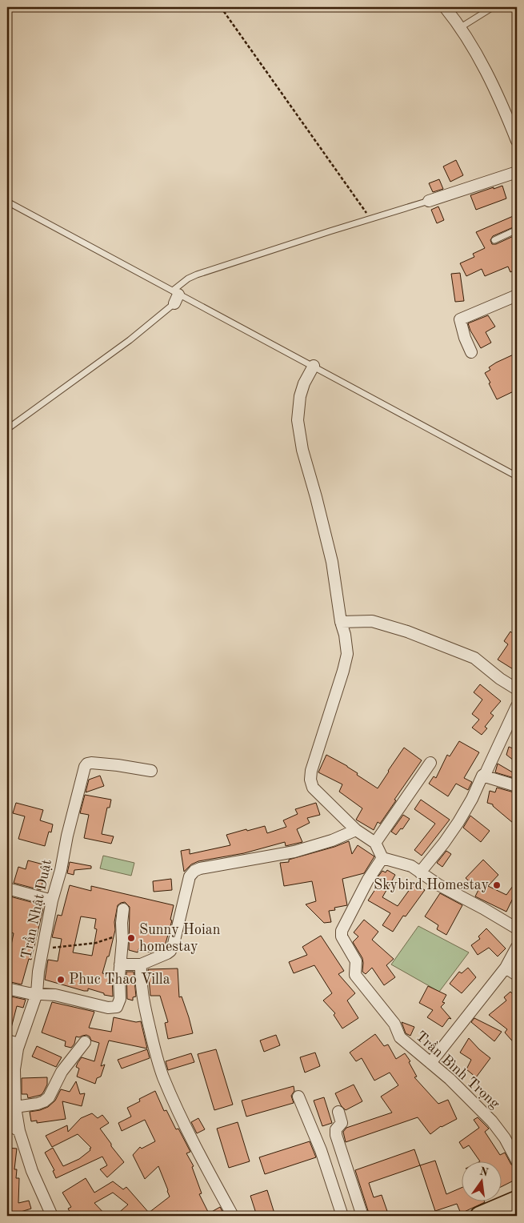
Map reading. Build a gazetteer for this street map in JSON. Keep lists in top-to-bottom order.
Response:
{
  "streets": {
    "street": ["Trần Nhật Duật", "Trần Bình Trọng"]
  },
  "places": ["Skybird Homestay", "Sunny Hoian homestay", "Phuc Thao Villa"],
  "north": "top"
}
